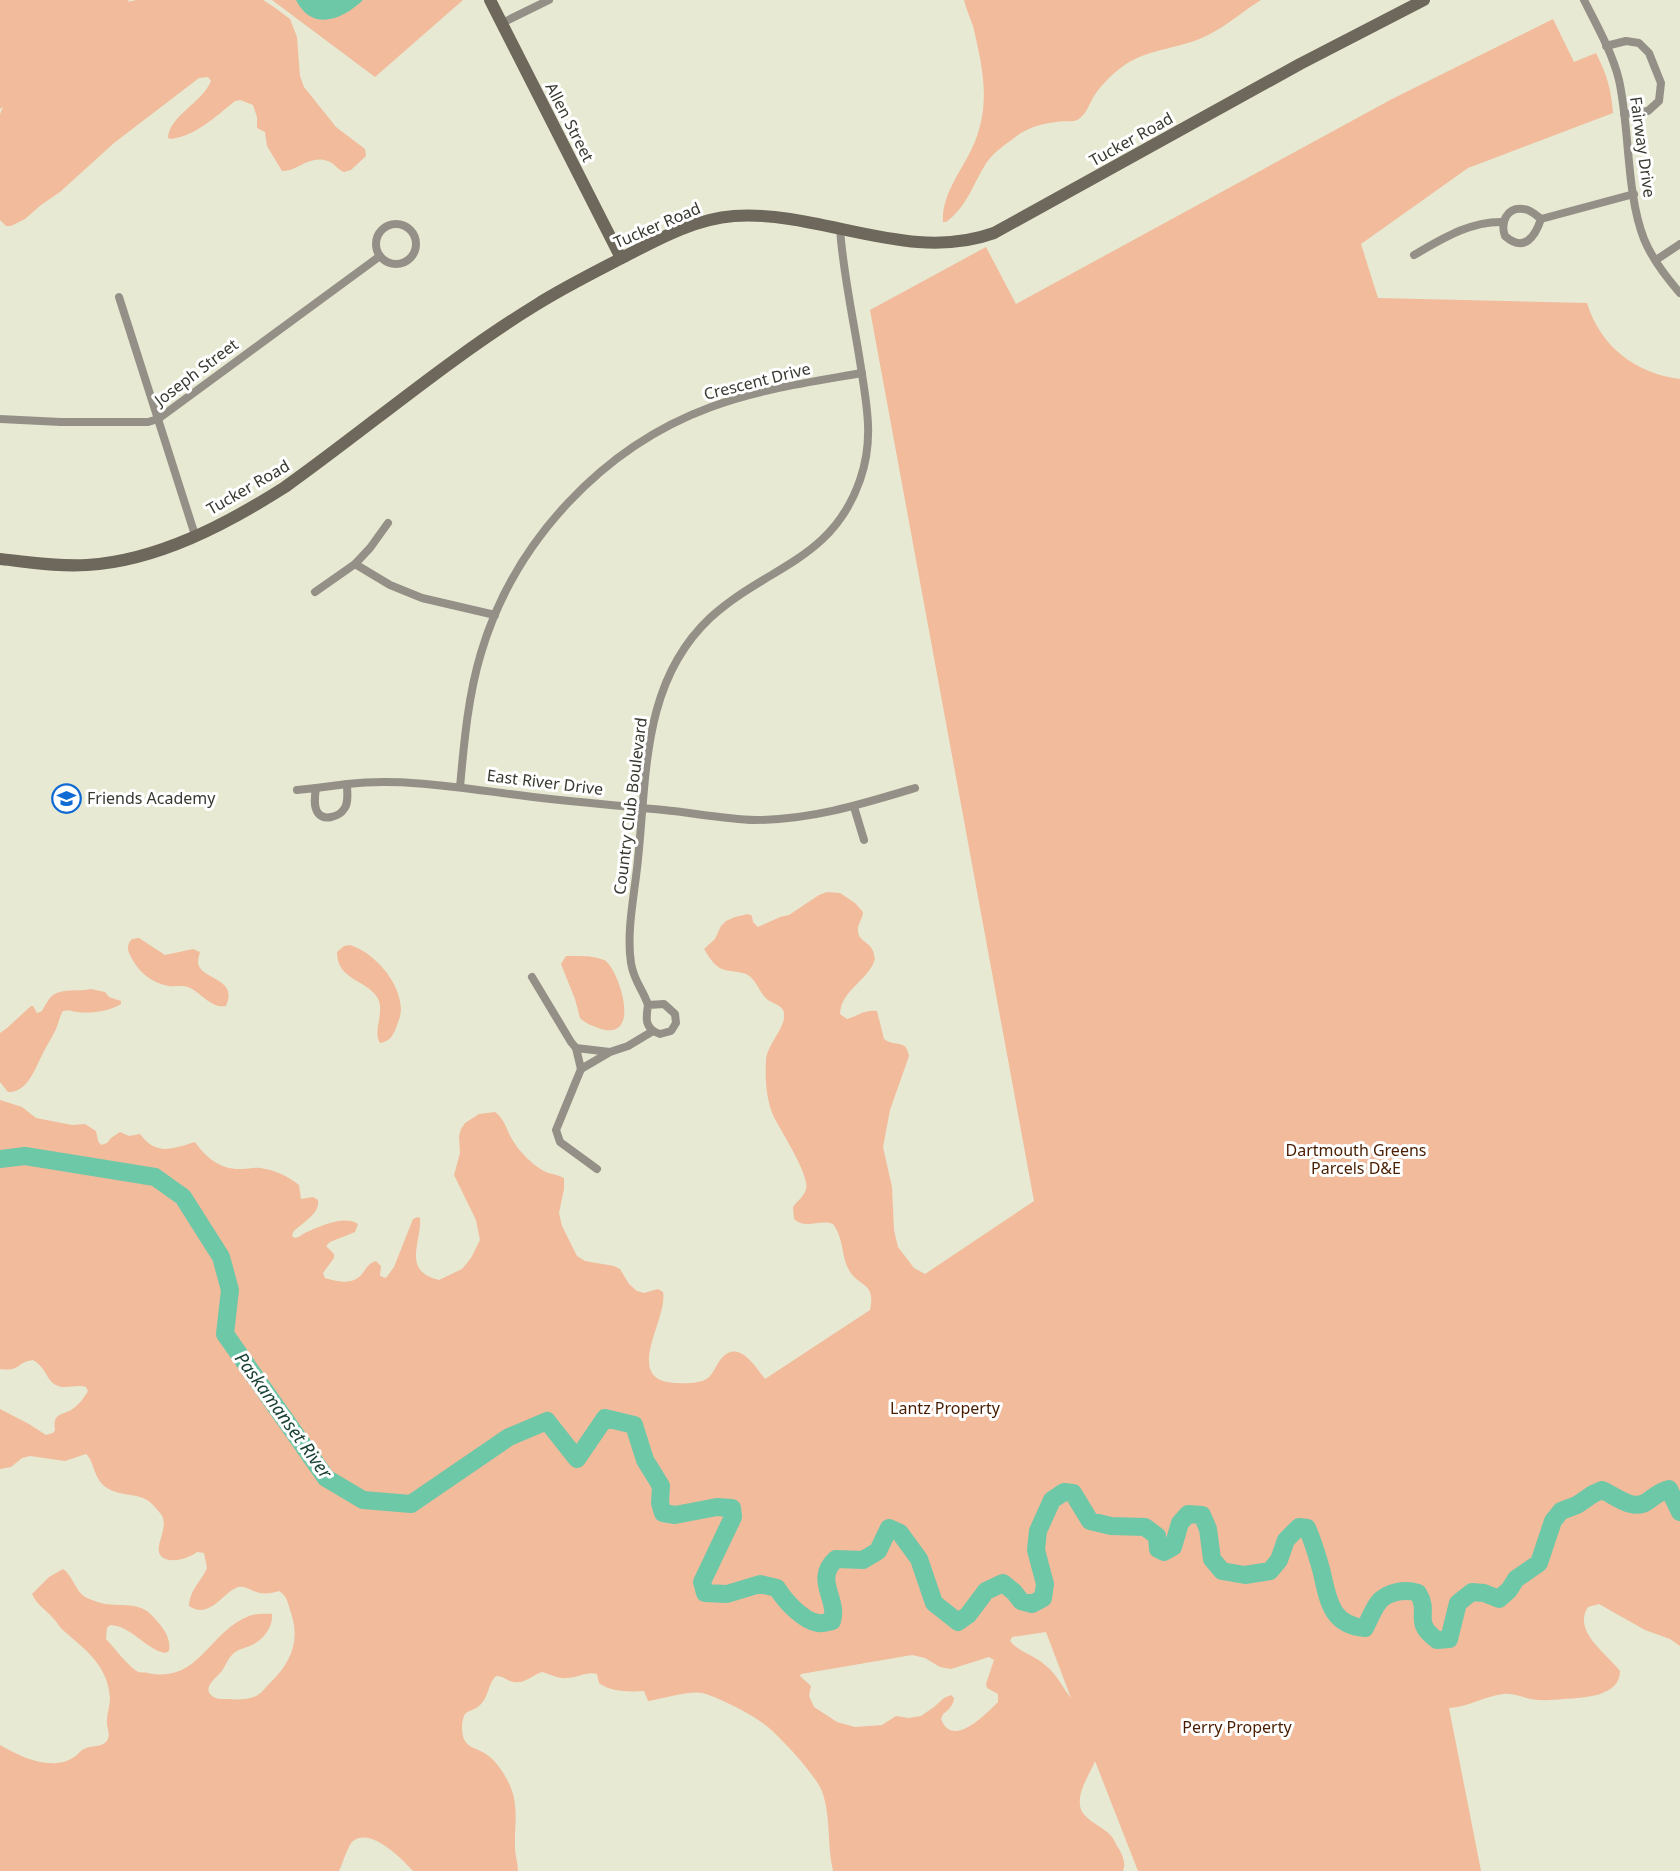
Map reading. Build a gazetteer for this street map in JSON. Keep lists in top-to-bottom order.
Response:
{
  "streets": {
    "main road": ["Allen Street", "Tucker Road"],
    "street": [
      "Fairway Drive",
      "Joseph Street",
      "Crescent Drive",
      "East River Drive",
      "Country Club Boulevard"
    ]
  },
  "crossings": [
    ["Allen Street", "Tucker Road"],
    ["Tucker Road", "Country Club Boulevard"],
    ["Crescent Drive", "East River Drive"],
    ["Crescent Drive", "Country Club Boulevard"],
    ["East River Drive", "Country Club Boulevard"]
  ],
  "water": ["Paskamanset River"],
  "parks": ["Dartmouth Greens Parcels D&E", "Lantz Property", "Perry Property"],
  "places": {
    "school or university": ["Friends Academy"]
  }
}
